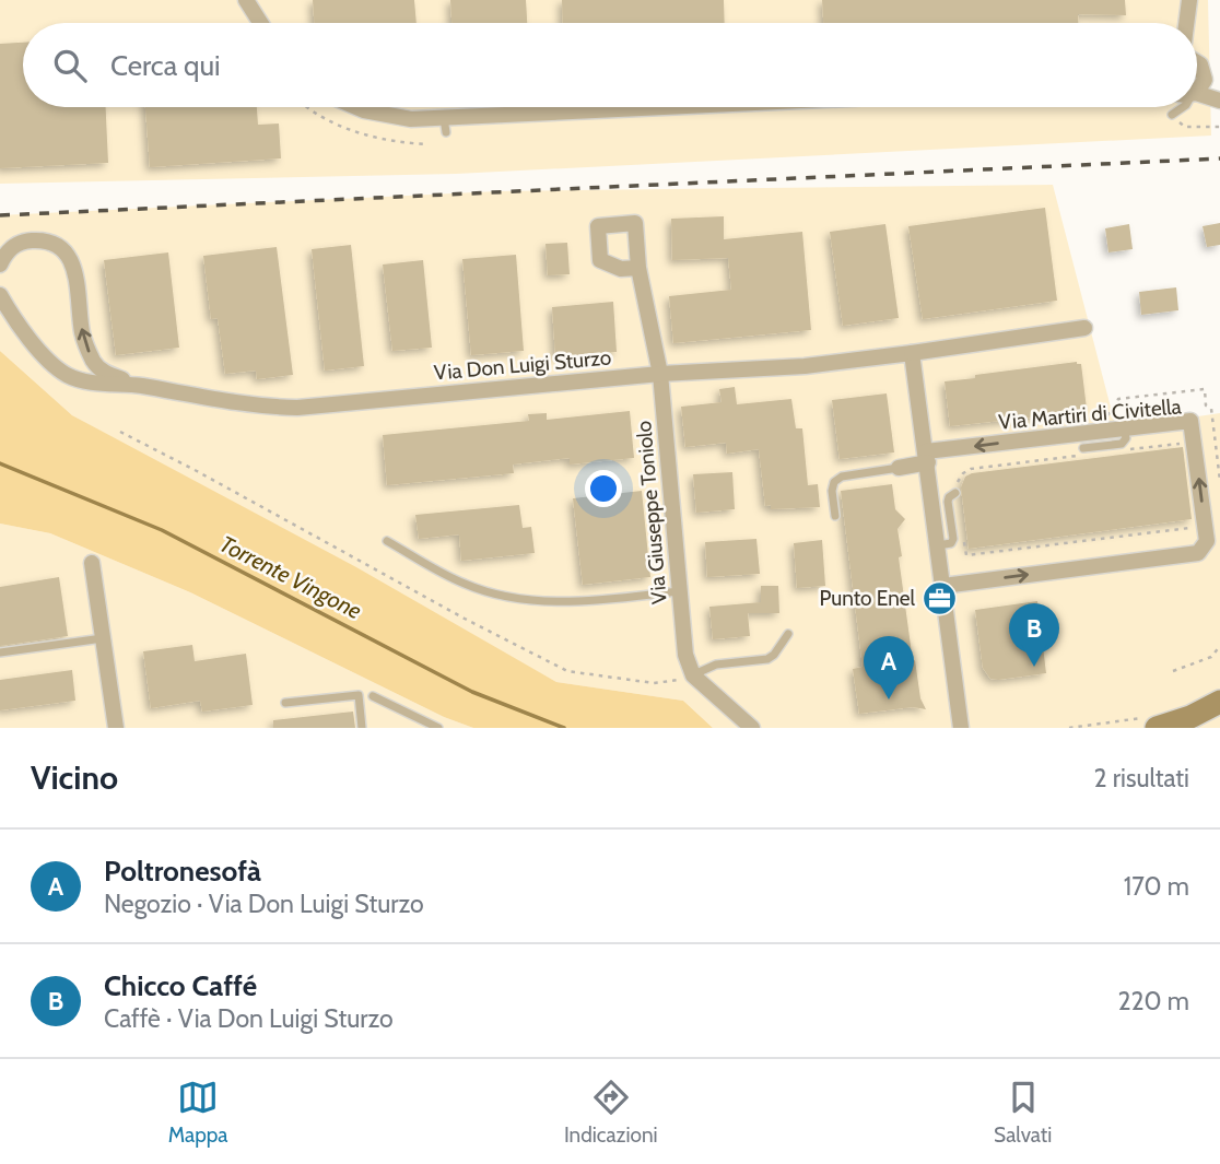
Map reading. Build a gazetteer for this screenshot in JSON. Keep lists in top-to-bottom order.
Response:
{
  "streets": {
    "street": ["Via Don Luigi Sturzo", "Via Martiri di Civitella", "Via Giuseppe Toniolo"]
  },
  "crossings": [
    ["Via Don Luigi Sturzo", "Via Giuseppe Toniolo"]
  ],
  "water": ["Torrente Vingone"],
  "places": {
    "office": ["Punto Enel"]
  },
  "page": {
    "search": "Cerca qui",
    "pins": ["B", "A"],
    "heading": ["Vicino", "2 risultati"],
    "list": [
      {
        "mark": "A",
        "name": "Poltronesofà",
        "note": "Negozio · Via Don Luigi Sturzo",
        "value": "170 m"
      },
      {
        "mark": "B",
        "name": "Chicco Caffé",
        "note": "Caffè · Via Don Luigi Sturzo",
        "value": "220 m"
      }
    ],
    "nav": ["Mappa", "Indicazioni", "Salvati"]
  }
}
